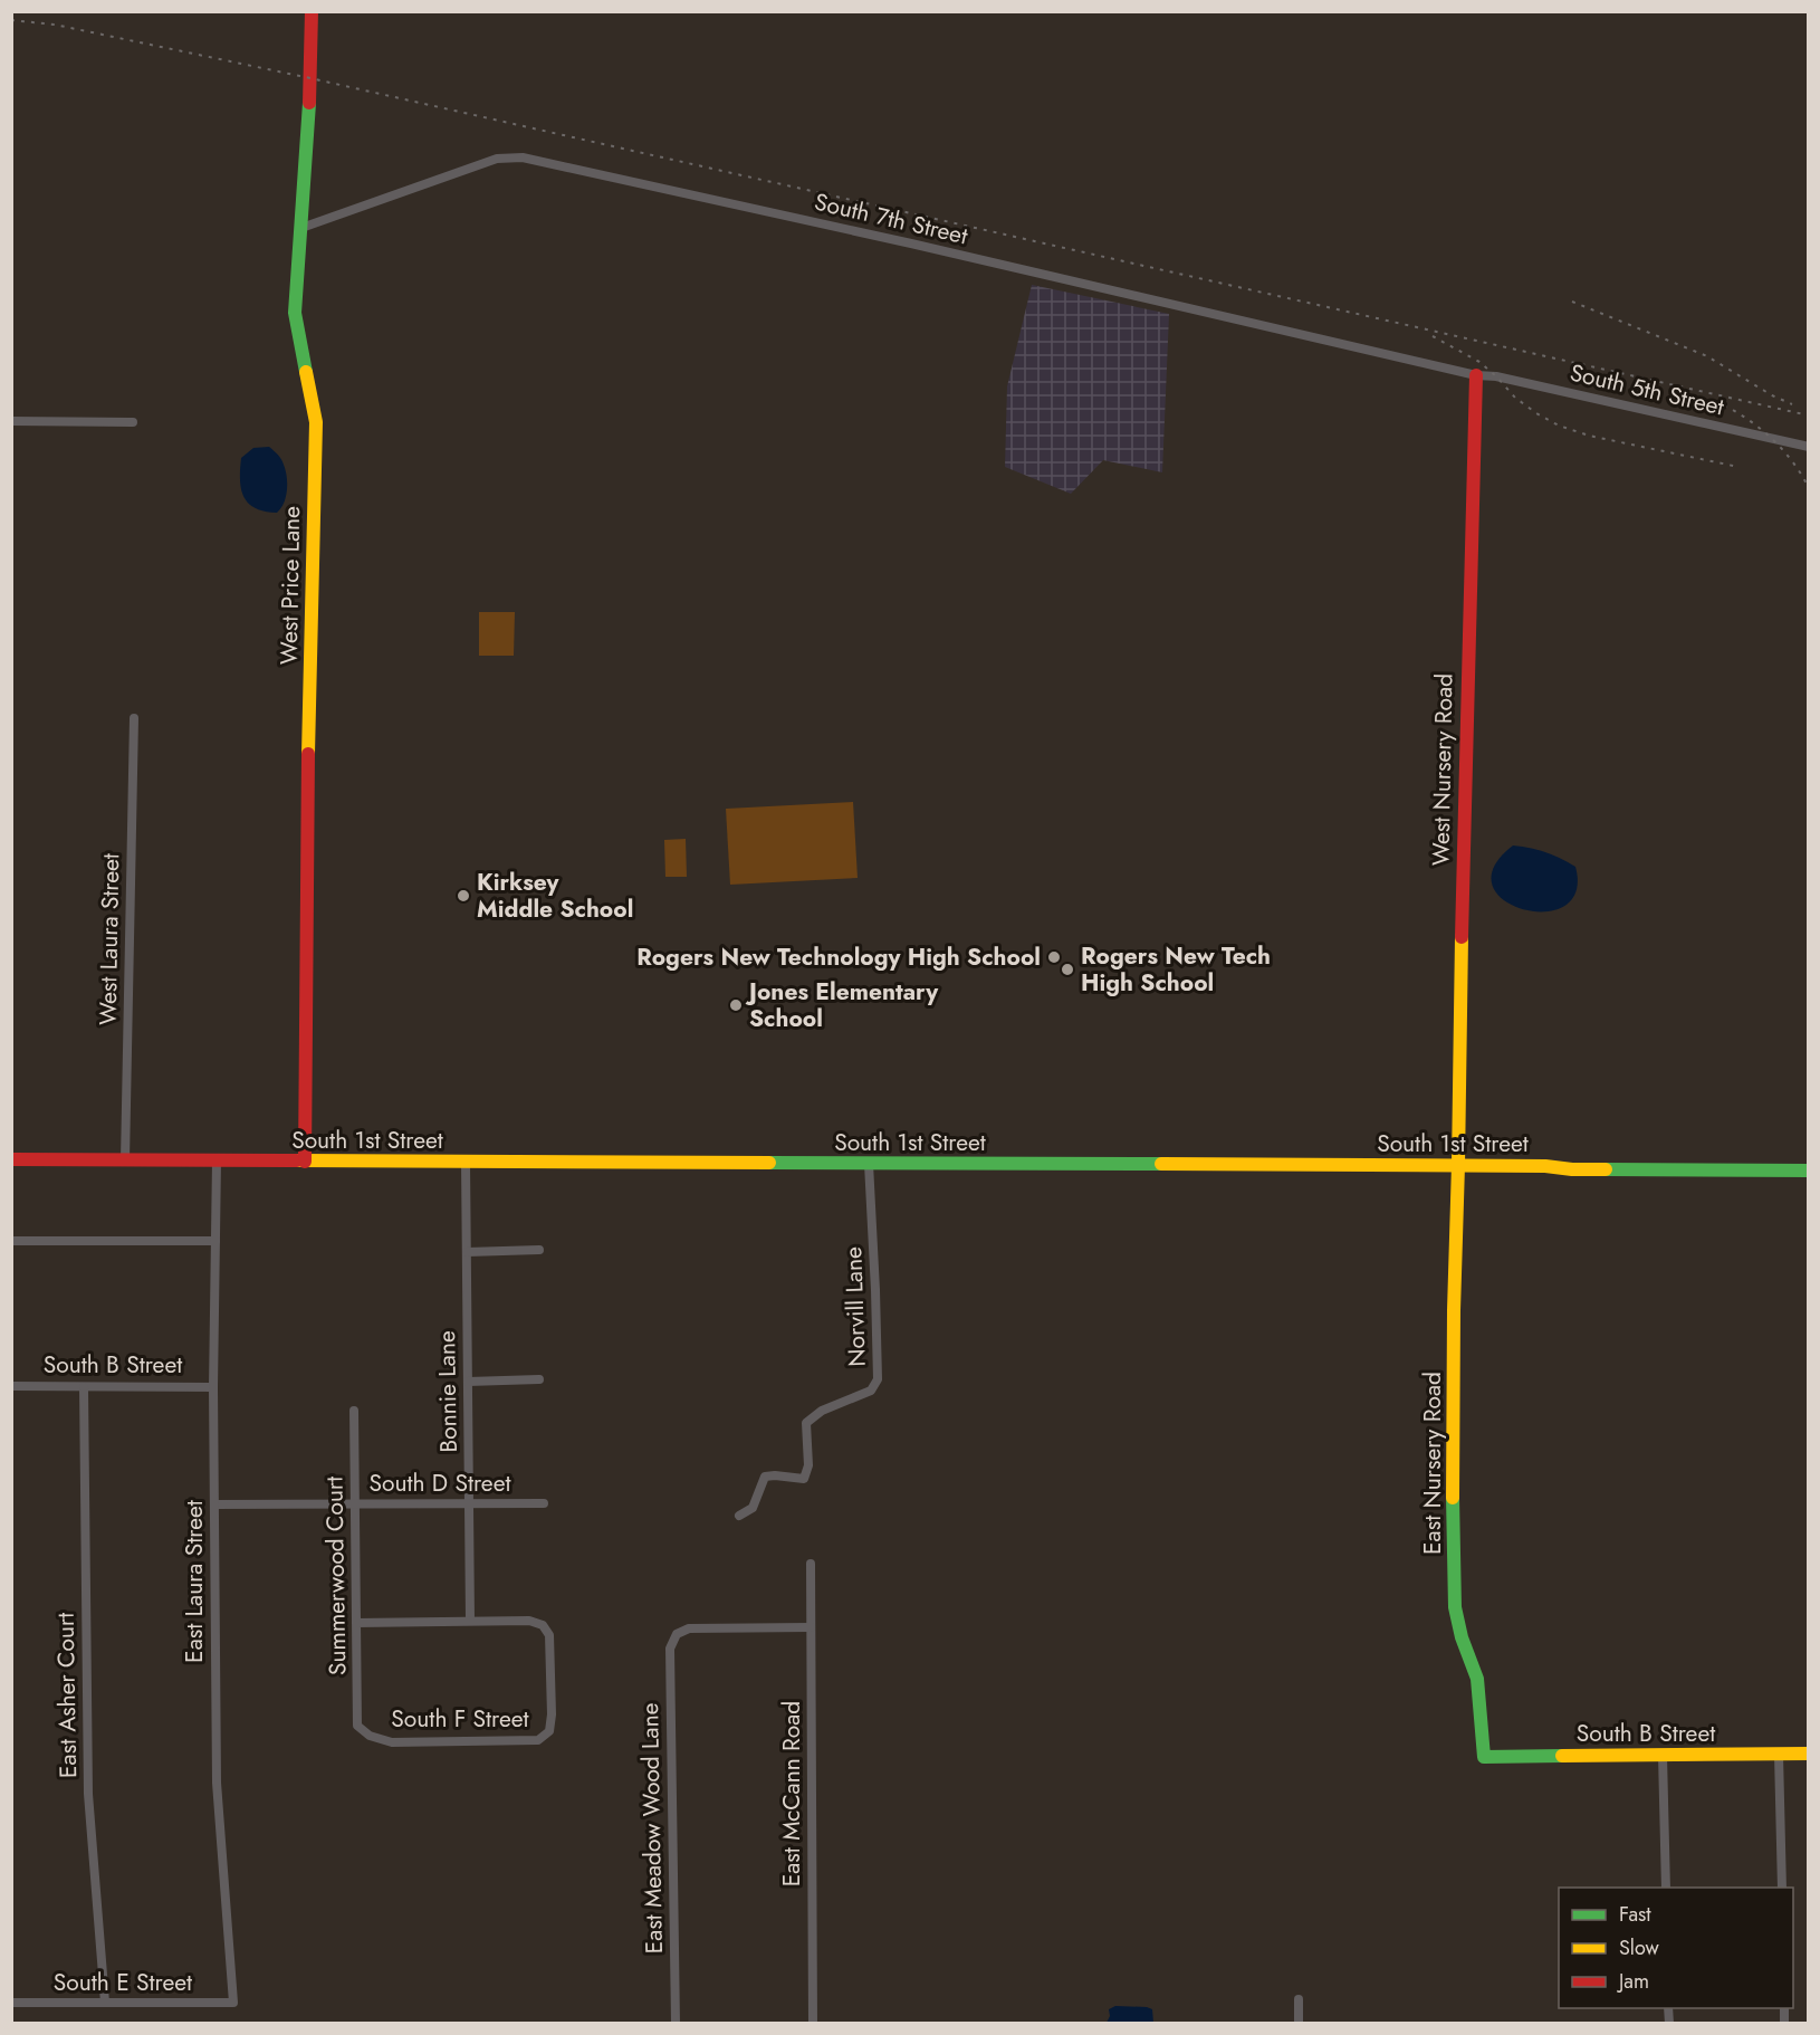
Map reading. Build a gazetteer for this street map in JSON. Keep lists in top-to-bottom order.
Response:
{
  "streets": {
    "street": [
      "South 7th Street",
      "South 5th Street",
      "West Price Lane",
      "West Nursery Road",
      "West Laura Street",
      "South 1st Street",
      "Norvill Lane",
      "South B Street",
      "Bonnie Lane",
      "East Nursery Road",
      "South D Street",
      "Summerwood Court",
      "East Laura Street",
      "East Asher Court",
      "South F Street",
      "East McCann Road",
      "East Meadow Wood Lane",
      "South E Street"
    ]
  },
  "crossings": [
    ["South 7th Street", "South 5th Street"],
    ["South 7th Street", "West Price Lane"],
    ["South 7th Street", "West Nursery Road"],
    ["South 5th Street", "West Nursery Road"],
    ["West Price Lane", "South 1st Street"],
    ["West Nursery Road", "South 1st Street"],
    ["West Nursery Road", "East Nursery Road"],
    ["West Laura Street", "South 1st Street"],
    ["South 1st Street", "Norvill Lane"],
    ["South 1st Street", "Bonnie Lane"],
    ["South 1st Street", "East Nursery Road"],
    ["South 1st Street", "East Laura Street"],
    ["South B Street", "East Nursery Road"],
    ["South B Street", "East Laura Street"],
    ["South B Street", "East Asher Court"],
    ["Bonnie Lane", "South D Street"],
    ["Bonnie Lane", "South F Street"],
    ["South D Street", "Summerwood Court"],
    ["South D Street", "East Laura Street"],
    ["Summerwood Court", "South F Street"],
    ["East Laura Street", "South E Street"],
    ["East Asher Court", "South E Street"],
    ["East McCann Road", "East Meadow Wood Lane"]
  ],
  "places": [
    "Kirksey Middle School",
    "Rogers New Technology High School",
    "Rogers New Tech High School",
    "Jones Elementary School"
  ],
  "legend": ["Fast", "Slow", "Jam"]
}
